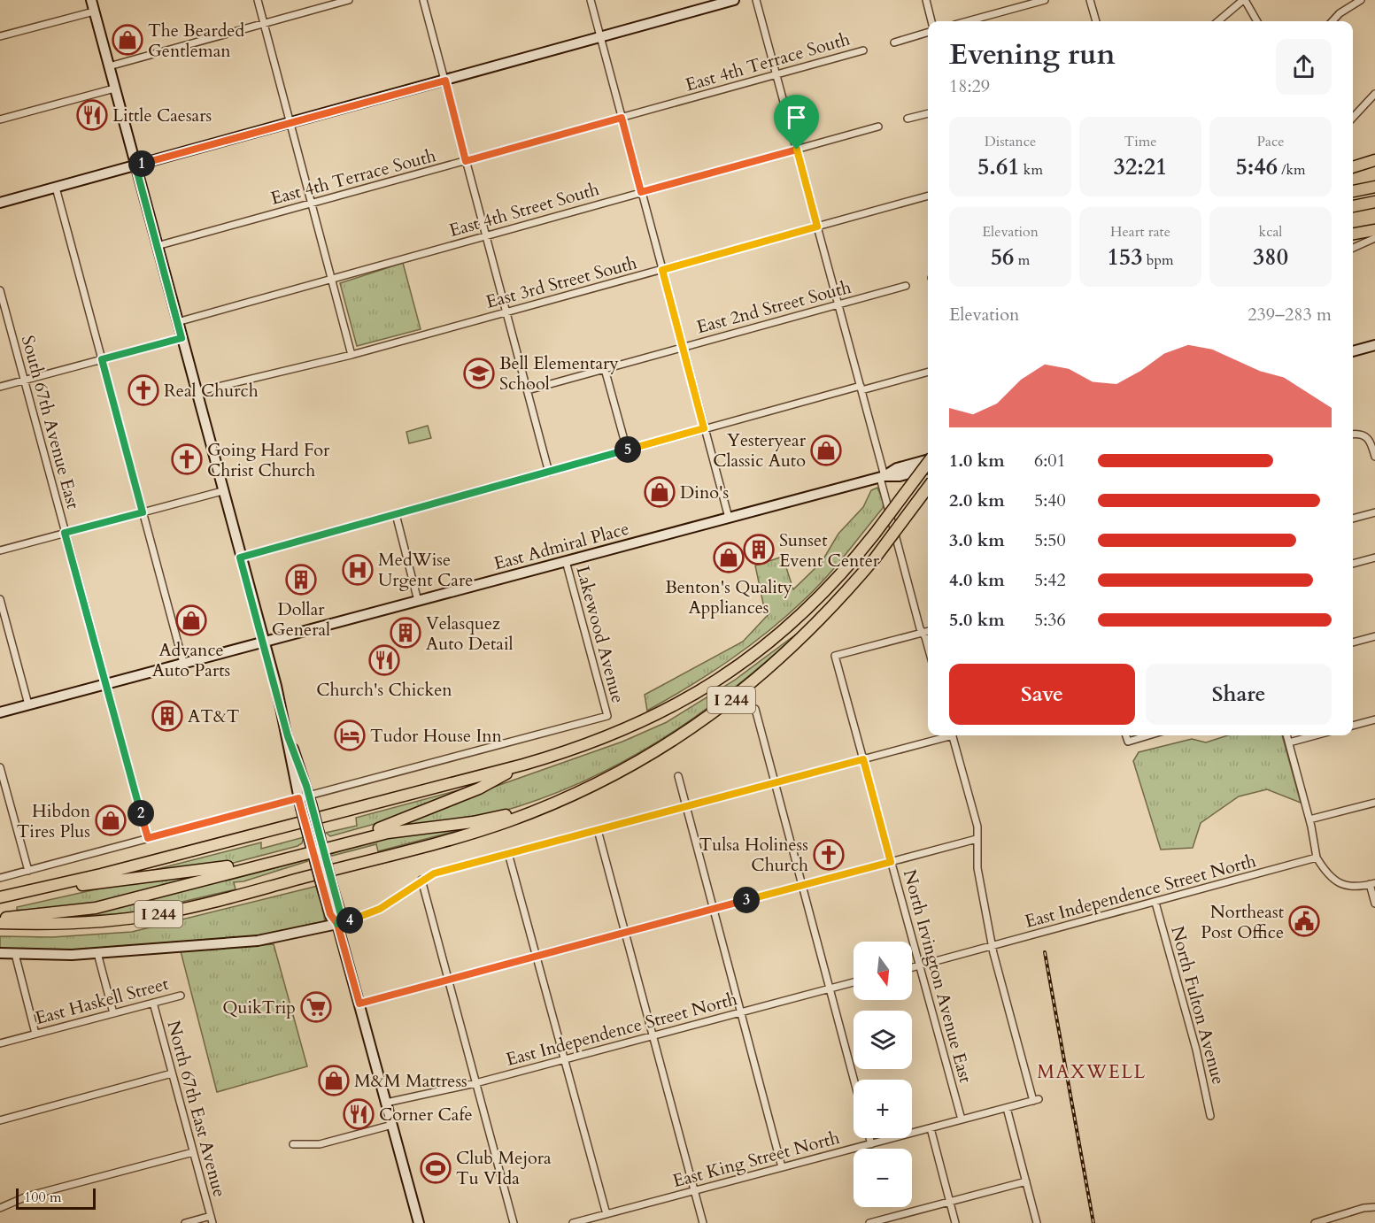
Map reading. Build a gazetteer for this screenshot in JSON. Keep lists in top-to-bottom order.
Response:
{
  "streets": {
    "highway": ["I 244"],
    "main road": ["East Admiral Place"],
    "street": [
      "East 4th Terrace South",
      "East 4th Street South",
      "East 3rd Street South",
      "East 2nd Street South",
      "South 67th Avenue East",
      "Lakewood Avenue",
      "East Independence Street North",
      "North Irvington Avenue East",
      "East Haskell Street",
      "North Fulton Avenue",
      "North 67th East Avenue",
      "East King Street North"
    ]
  },
  "crossings": [
    ["South 67th Avenue East", "East Admiral Place"],
    ["East Admiral Place", "Lakewood Avenue"],
    ["East Independence Street North", "North Irvington Avenue East"],
    ["East Independence Street North", "North Fulton Avenue"],
    ["East Independence Street North", "East King Street North"],
    ["North Irvington Avenue East", "East King Street North"],
    ["East Haskell Street", "North 67th East Avenue"]
  ],
  "districts": ["MAXWELL"],
  "places": {
    "shop": [
      "The Bearded Gentleman",
      "Yesteryear Classic Auto",
      "Dino's",
      "Benton's Quality Appliances",
      "Advance Auto Parts",
      "Hibdon Tires Plus",
      "M&M Mattress"
    ],
    "restaurant": ["Little Caesars", "Church's Chicken", "Corner Cafe"],
    "school or university": ["Bell Elementary School"],
    "church": ["Real Church", "Going Hard For Christ Church", "Tulsa Holiness Church"],
    "building": [
      "Sunset Event Center",
      "Dollar General",
      "Velasquez Auto Detail",
      "AT&T"
    ],
    "hospital": ["MedWise Urgent Care"],
    "hotel": ["Tudor House Inn"],
    "public building": ["Northeast Post Office"],
    "supermarket": ["QuikTrip"],
    "sports": ["Club Mejora Tu VIda"]
  },
  "scale_bar": "100 m",
  "north": "bottom",
  "page": {
    "heading": ["Evening run", "18:29"],
    "stats": [
      ["Distance", "5.61 km"],
      ["Time", "32:21"],
      ["Pace", "5:46 /km"],
      ["Elevation", "56 m"],
      ["Heart rate", "153 bpm"],
      ["kcal", "380"]
    ],
    "pins": [
      "1",
      "5",
      "2",
      "3",
      "4"
    ],
    "chart": ["Elevation", "239–283 m"],
    "list": [
      {
        "name": "1.0 km",
        "note": "6:01"
      },
      {
        "name": "2.0 km",
        "note": "5:40"
      },
      {
        "name": "3.0 km",
        "note": "5:50"
      },
      {
        "name": "4.0 km",
        "note": "5:42"
      },
      {
        "name": "5.0 km",
        "note": "5:36"
      }
    ],
    "buttons": ["Save", "Share"],
    "map_buttons": ["+", "−"],
    "scale": "100 m"
  }
}
